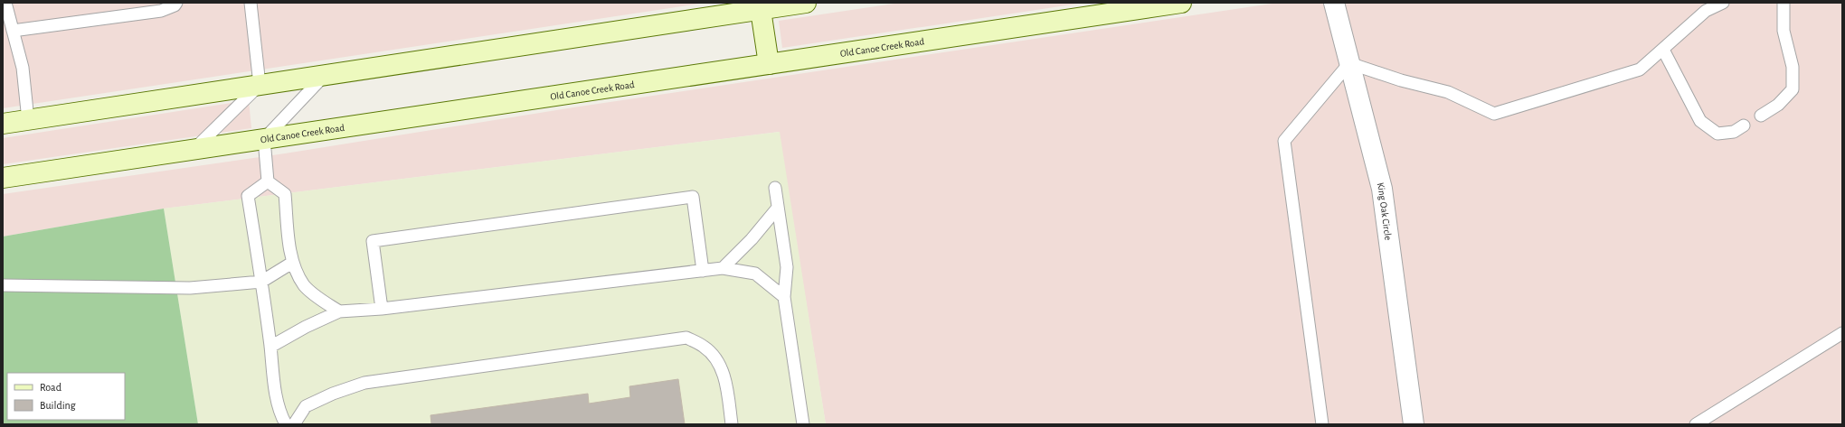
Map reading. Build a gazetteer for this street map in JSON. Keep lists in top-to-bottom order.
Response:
{
  "streets": {
    "main road": ["Old Canoe Creek Road"],
    "street": ["King Oak Circle"]
  },
  "legend": ["Road", "Building"]
}
